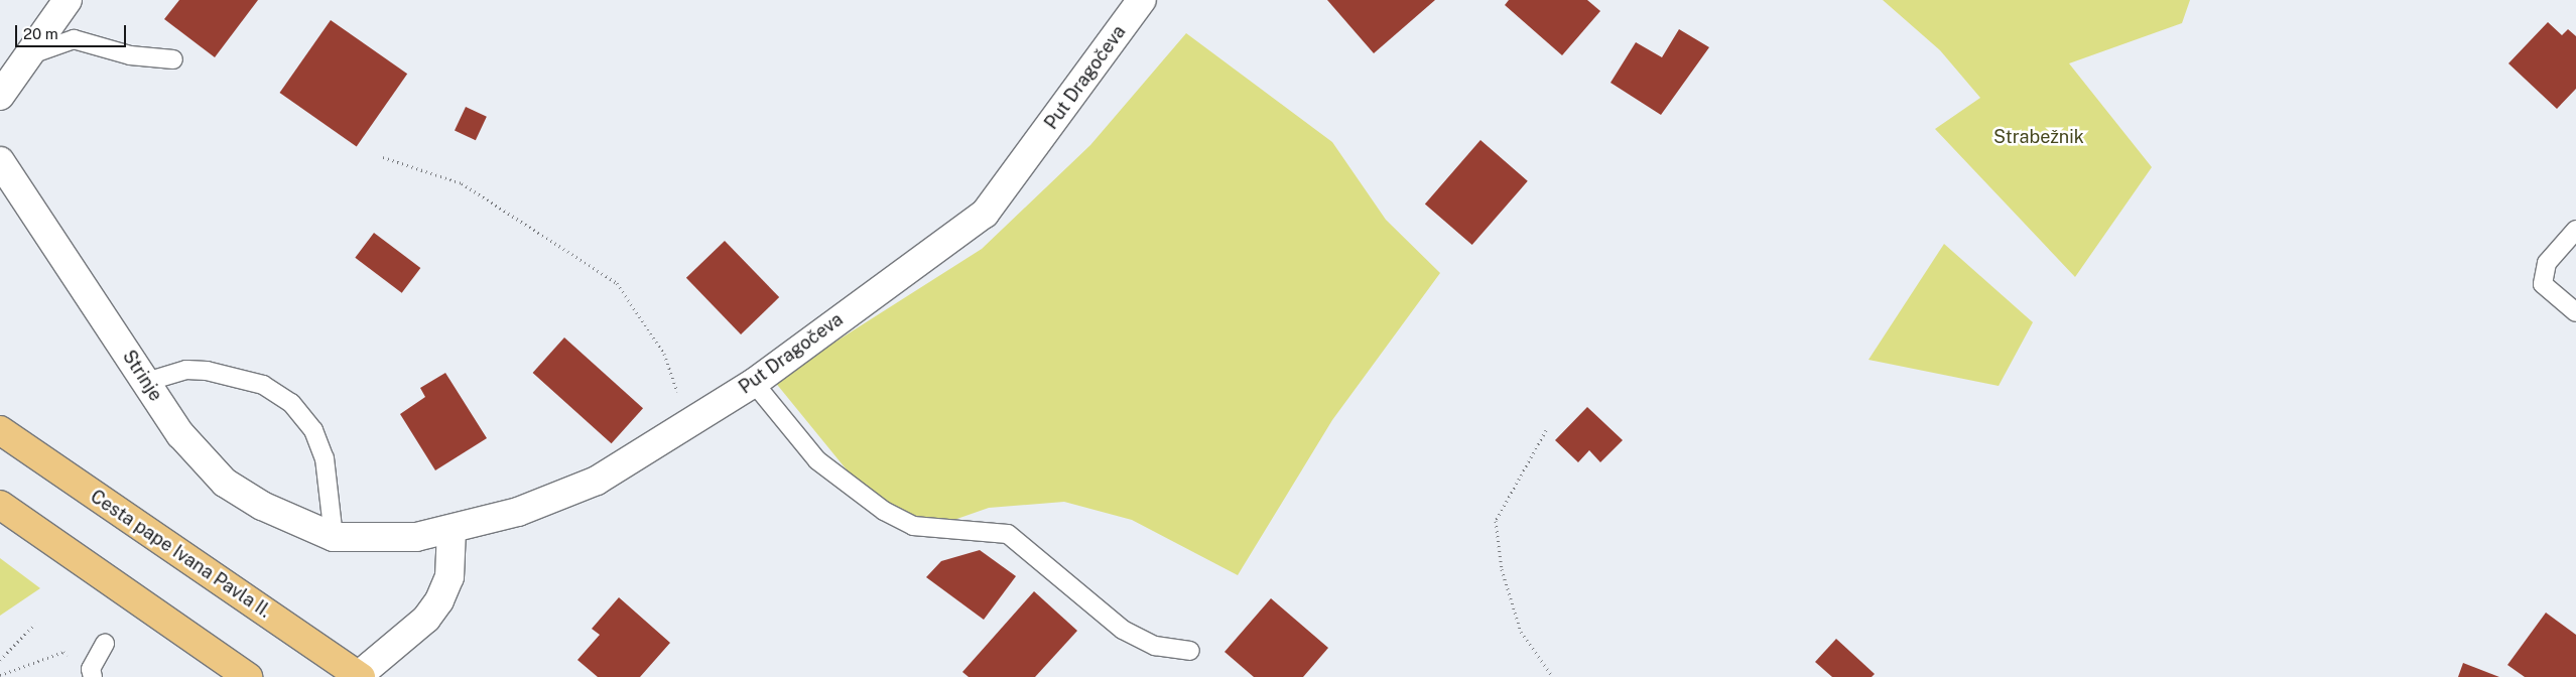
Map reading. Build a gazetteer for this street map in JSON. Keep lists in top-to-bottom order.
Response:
{
  "streets": {
    "main road": ["Cesta pape Ivana Pavla II."],
    "street": ["Put Dragočeva", "Strinje"]
  },
  "crossings": [
    ["Put Dragočeva", "Strinje"]
  ],
  "parks": ["Strabežnik"],
  "scale_bar": "20 m"
}
